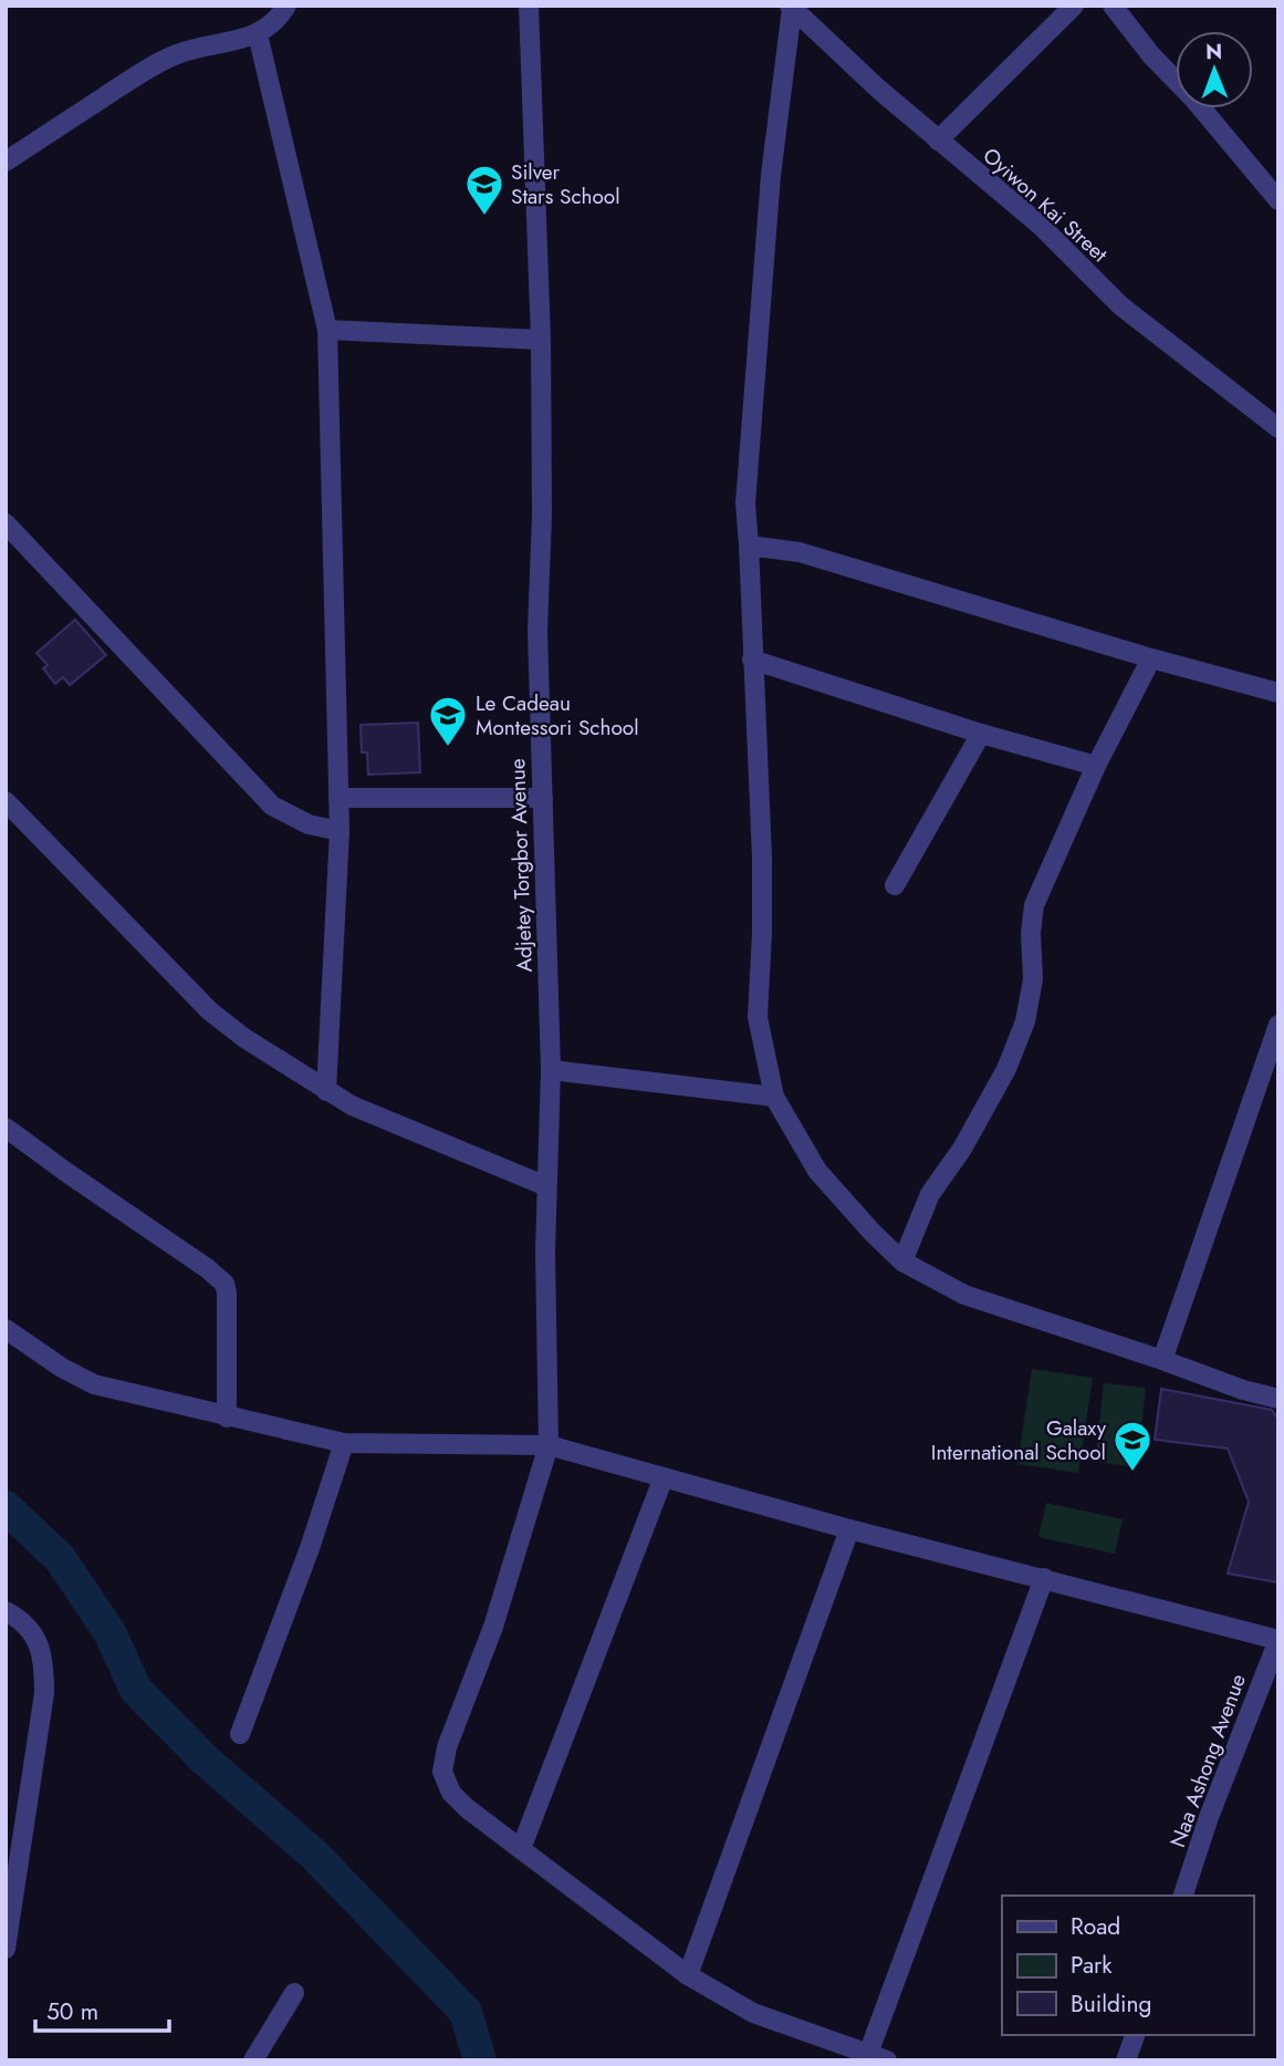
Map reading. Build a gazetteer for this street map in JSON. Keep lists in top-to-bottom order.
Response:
{
  "streets": {
    "street": ["Oyiwon Kai Street", "Adjetey Torgbor Avenue", "Naa Ashong Avenue"]
  },
  "places": {
    "school or university": ["Silver Stars School", "Le Cadeau Montessori School", "Galaxy International School"]
  },
  "legend": ["Road", "Park", "Building"],
  "scale_bar": "50 m",
  "north": "top"
}
